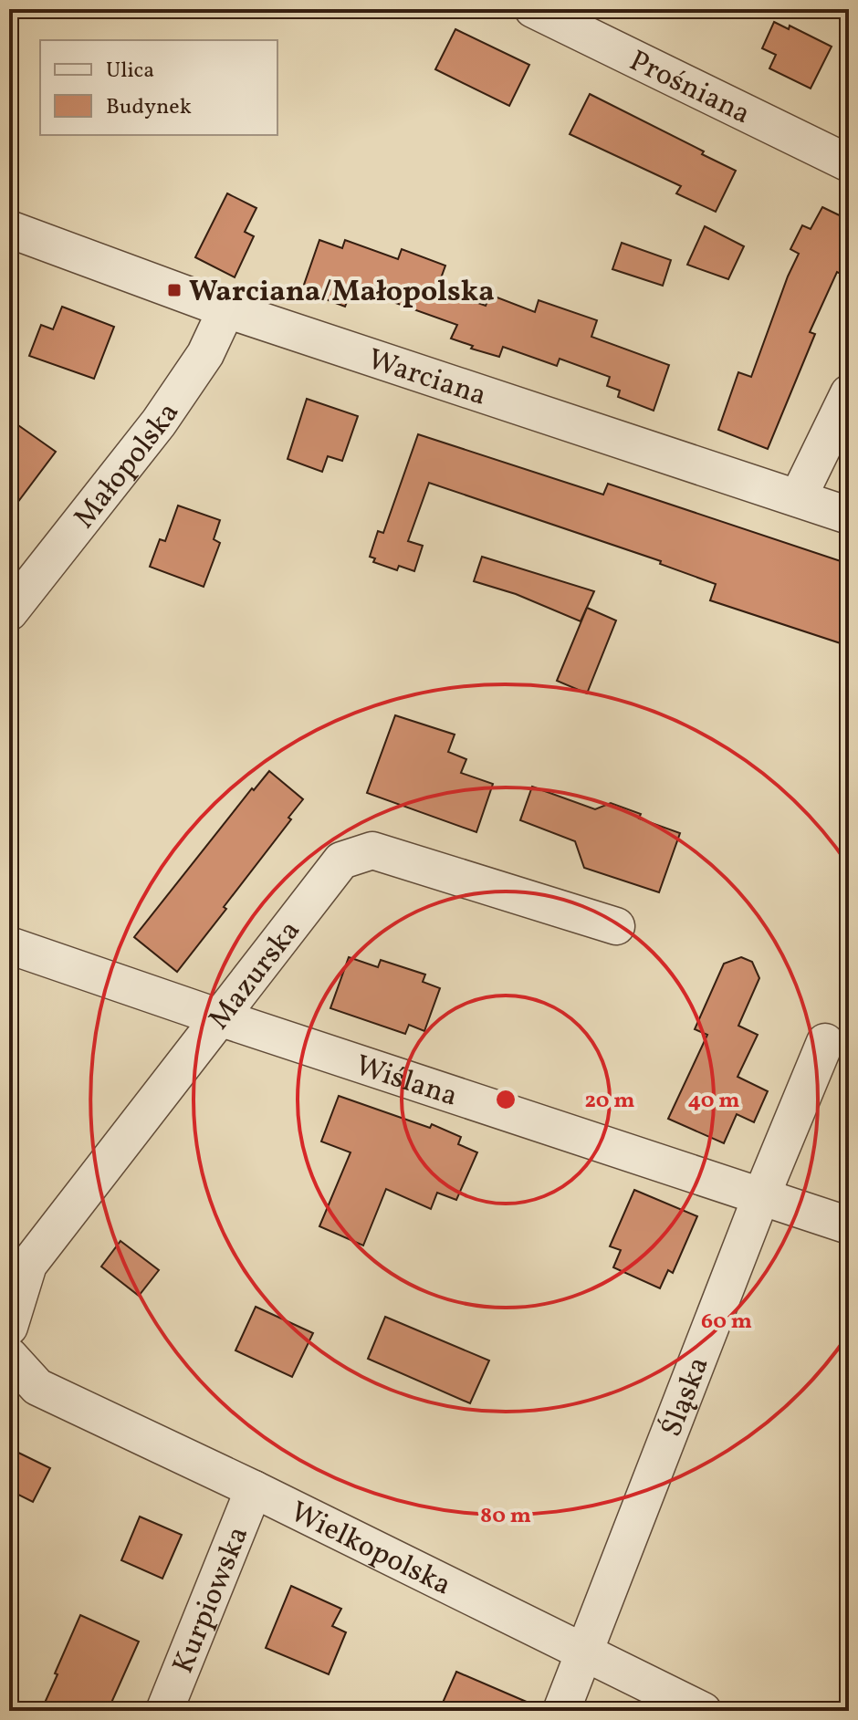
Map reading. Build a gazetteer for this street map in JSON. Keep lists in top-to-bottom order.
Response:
{
  "streets": {
    "street": [
      "Prośniana",
      "Warciana",
      "Małopolska",
      "Mazurska",
      "Wiślana",
      "Śląska",
      "Wielkopolska",
      "Kurpiowska"
    ]
  },
  "crossings": [
    ["Warciana", "Małopolska"],
    ["Mazurska", "Wiślana"],
    ["Wiślana", "Śląska"],
    ["Śląska", "Wielkopolska"],
    ["Wielkopolska", "Kurpiowska"]
  ],
  "places": {
    "transit": ["Warciana/Małopolska"]
  },
  "legend": ["Ulica", "Budynek"],
  "rings": [
    "20 m",
    "40 m",
    "60 m",
    "80 m"
  ]
}
